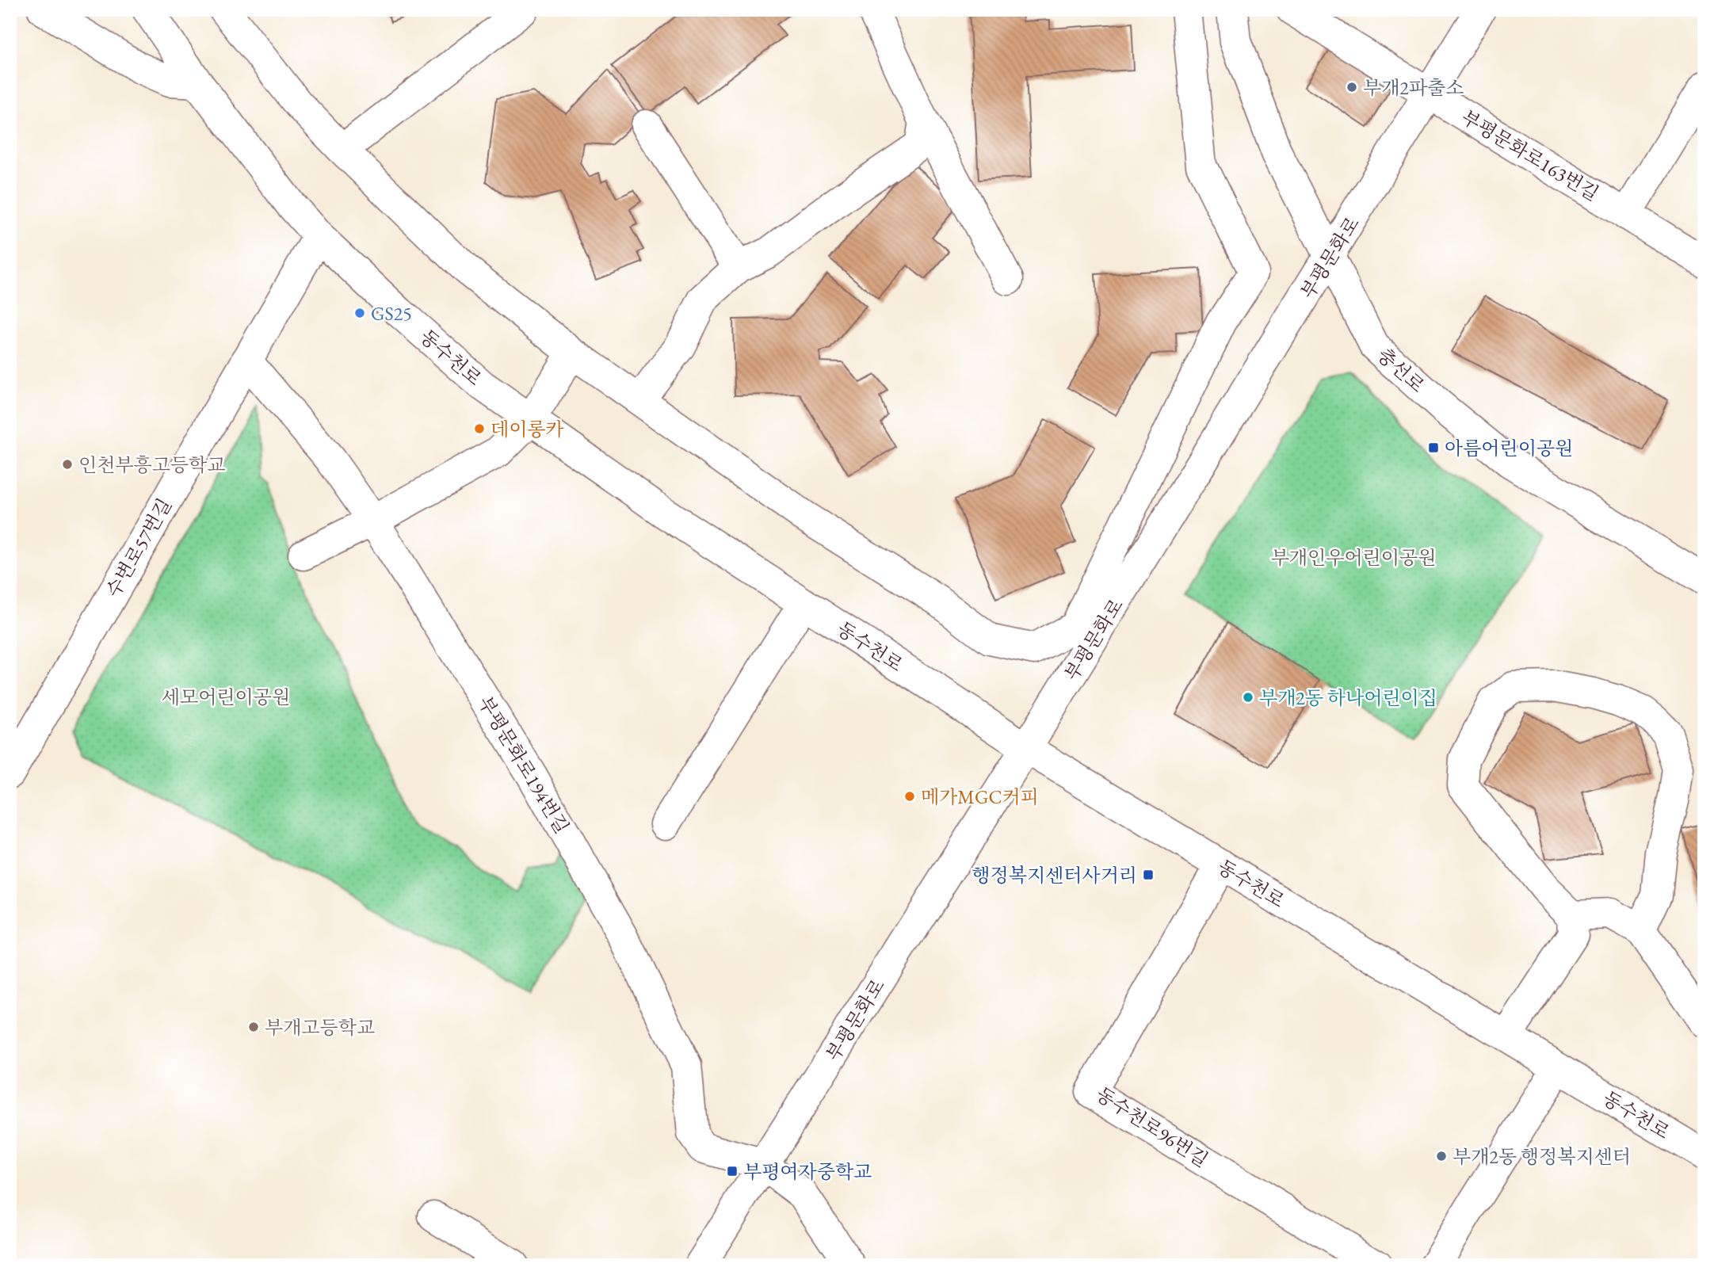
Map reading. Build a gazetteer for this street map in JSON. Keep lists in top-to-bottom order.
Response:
{
  "streets": {
    "street": [
      "부평문화로163번길",
      "부평문화로",
      "동수천로",
      "충선로",
      "수변로57번길",
      "부평문화로194번길",
      "동수천로96번길"
    ]
  },
  "crossings": [
    ["부평문화로163번길", "부평문화로"],
    ["부평문화로", "동수천로"],
    ["부평문화로", "충선로"],
    ["부평문화로", "부평문화로194번길"],
    ["동수천로", "수변로57번길"],
    ["동수천로", "동수천로96번길"],
    ["수변로57번길", "부평문화로194번길"]
  ],
  "parks": ["부개인우어린이공원", "세모어린이공원"],
  "places": {
    "other": [
      "부개2파출소",
      "GS25",
      "데이롱카",
      "인천부흥고등학교",
      "부개2동 하나어린이집",
      "메가MGC커피",
      "부개고등학교",
      "부개2동 행정복지센터"
    ],
    "transit": ["아름어린이공원", "행정복지센터사거리", "부평여자중학교"]
  }
}
